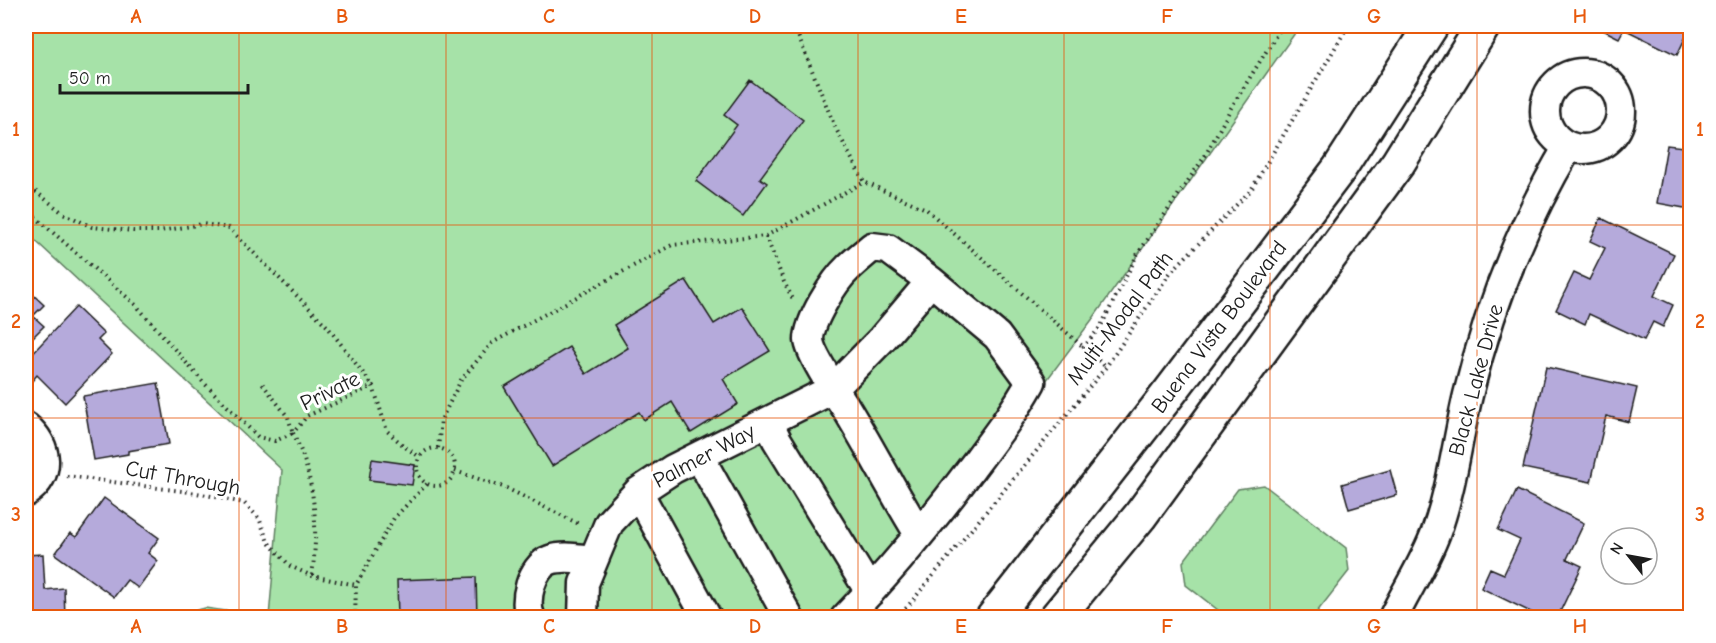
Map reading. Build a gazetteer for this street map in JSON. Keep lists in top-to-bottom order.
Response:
{
  "streets": {
    "main road": ["Buena Vista Boulevard"],
    "street": ["Black Lake Drive", "Palmer Way"],
    "path": ["Multi-Modal Path", "Private", "Cut Through"]
  },
  "crossings": [
    ["Private", "Cut Through"]
  ],
  "scale_bar": "50 m",
  "north": "top left",
  "grid": {
    "columns": [
      "A",
      "B",
      "C",
      "D",
      "E",
      "F",
      "G",
      "H"
    ],
    "rows": ["1", "2", "3"]
  }
}
